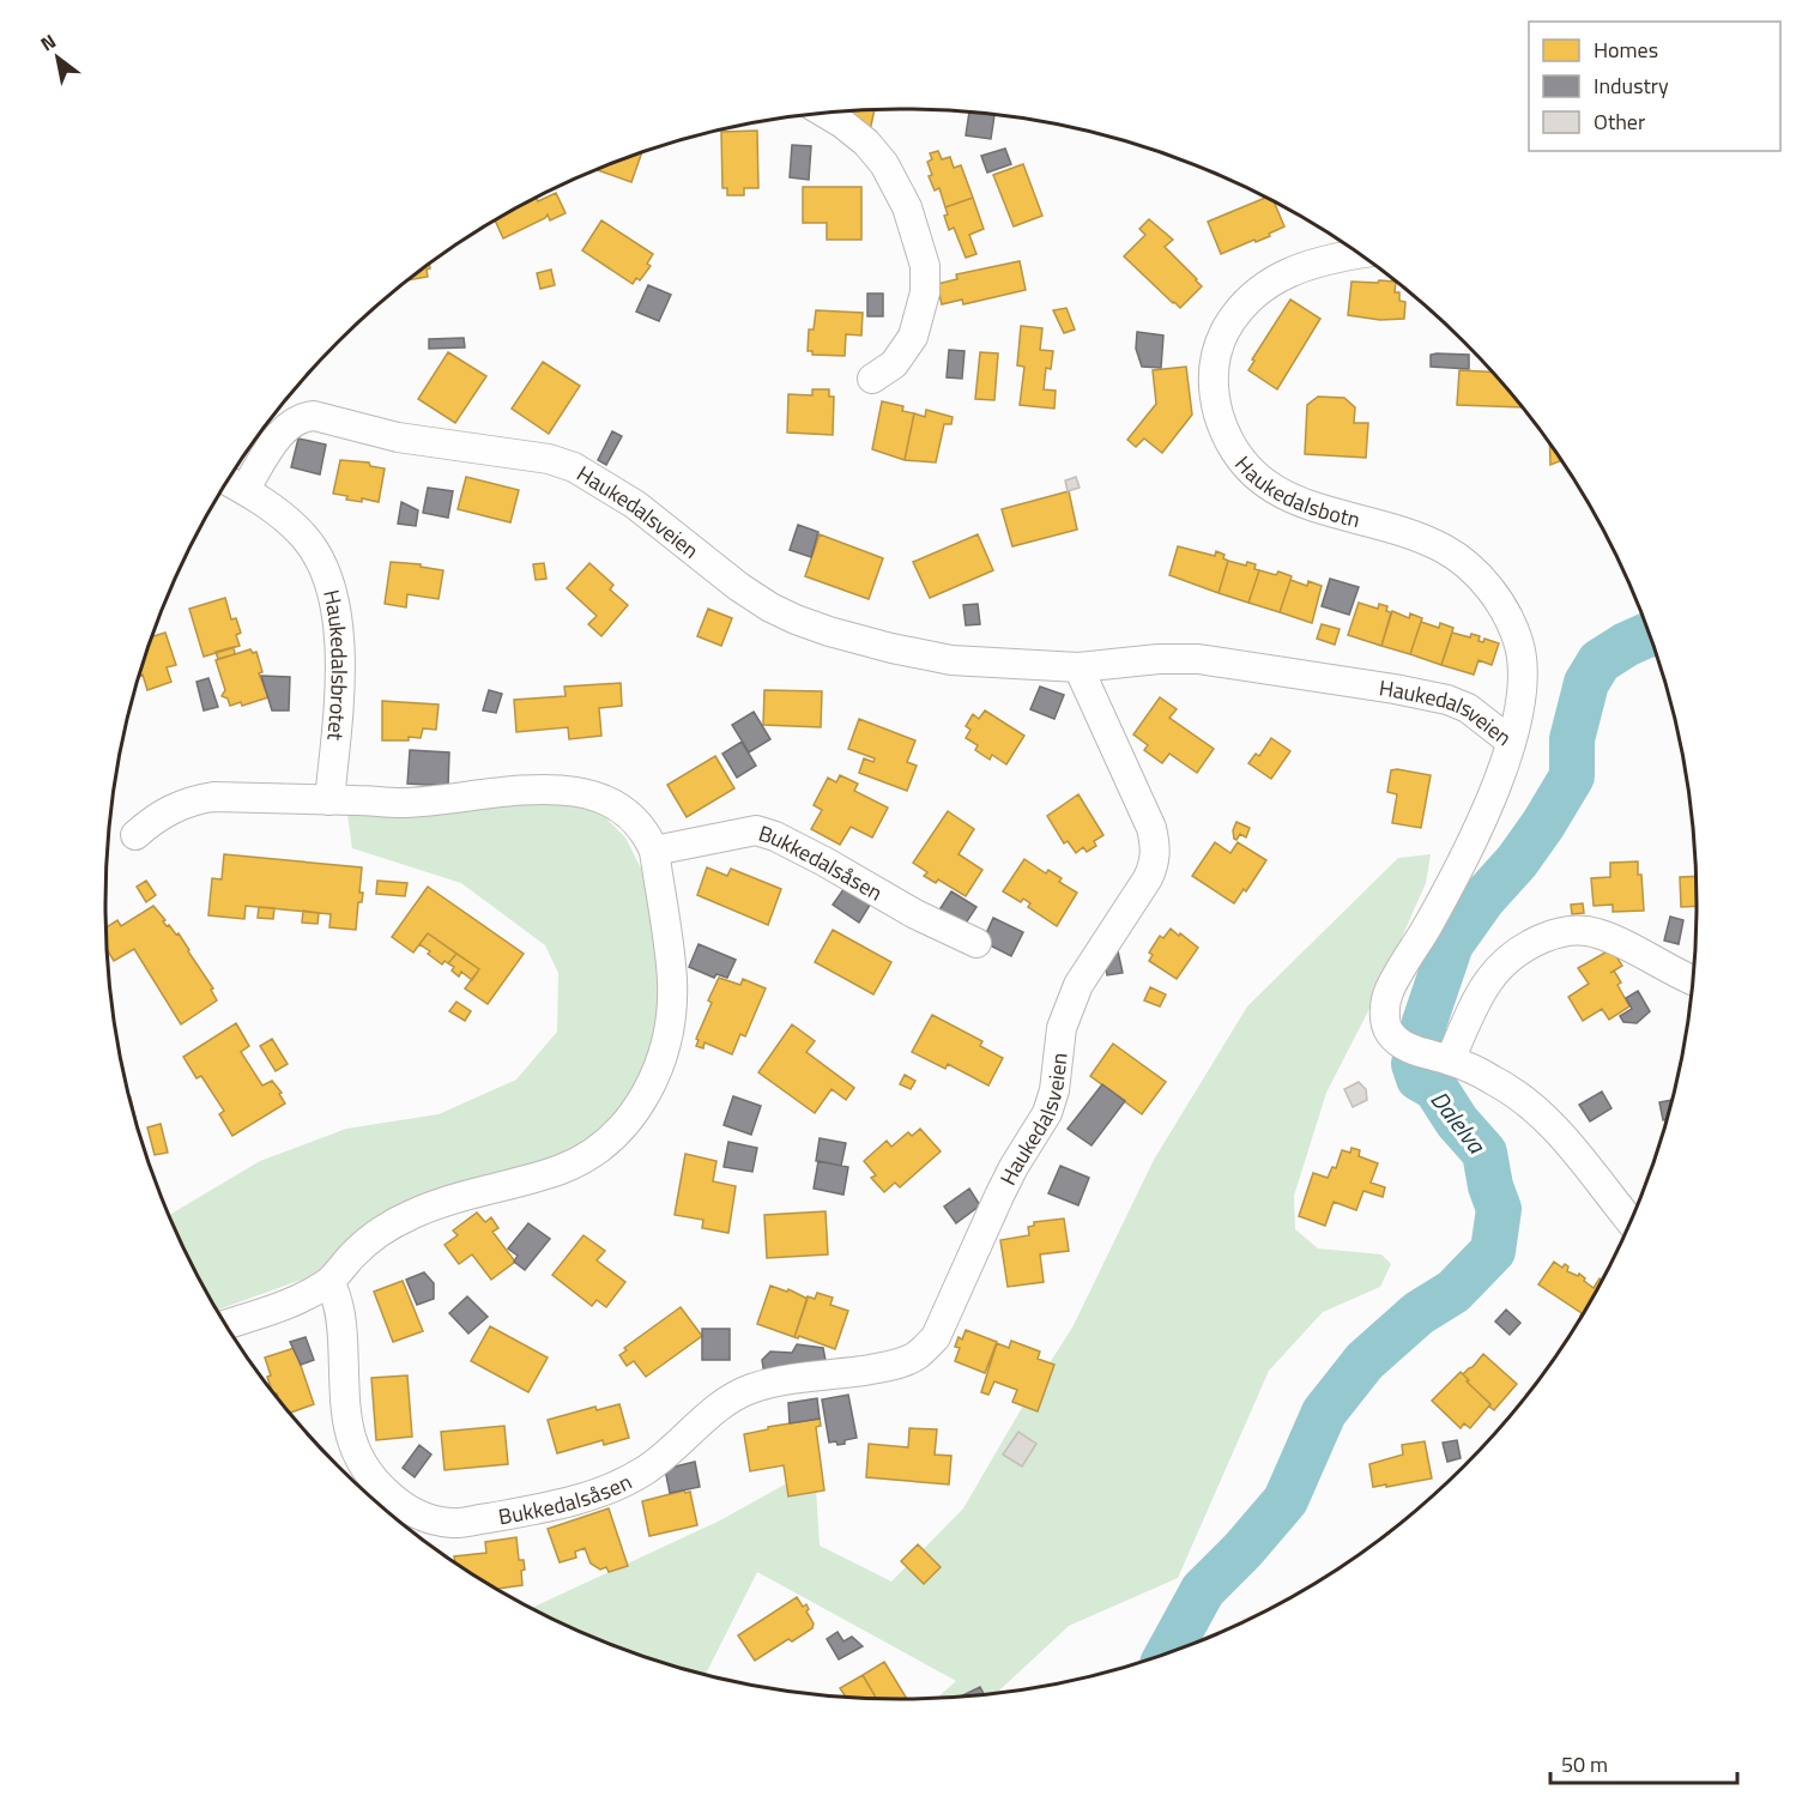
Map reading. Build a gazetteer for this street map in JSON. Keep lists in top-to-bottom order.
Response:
{
  "streets": {
    "street": [
      "Haukedalsbotn",
      "Haukedalsveien",
      "Haukedalsbrotet",
      "Bukkedalsåsen"
    ]
  },
  "crossings": [
    ["Haukedalsbotn", "Haukedalsveien"],
    ["Haukedalsveien", "Haukedalsbrotet"],
    ["Haukedalsveien", "Bukkedalsåsen"]
  ],
  "water": ["Dalelva"],
  "legend": ["Homes", "Industry", "Other"],
  "scale_bar": "50 m",
  "north": "top left"
}
